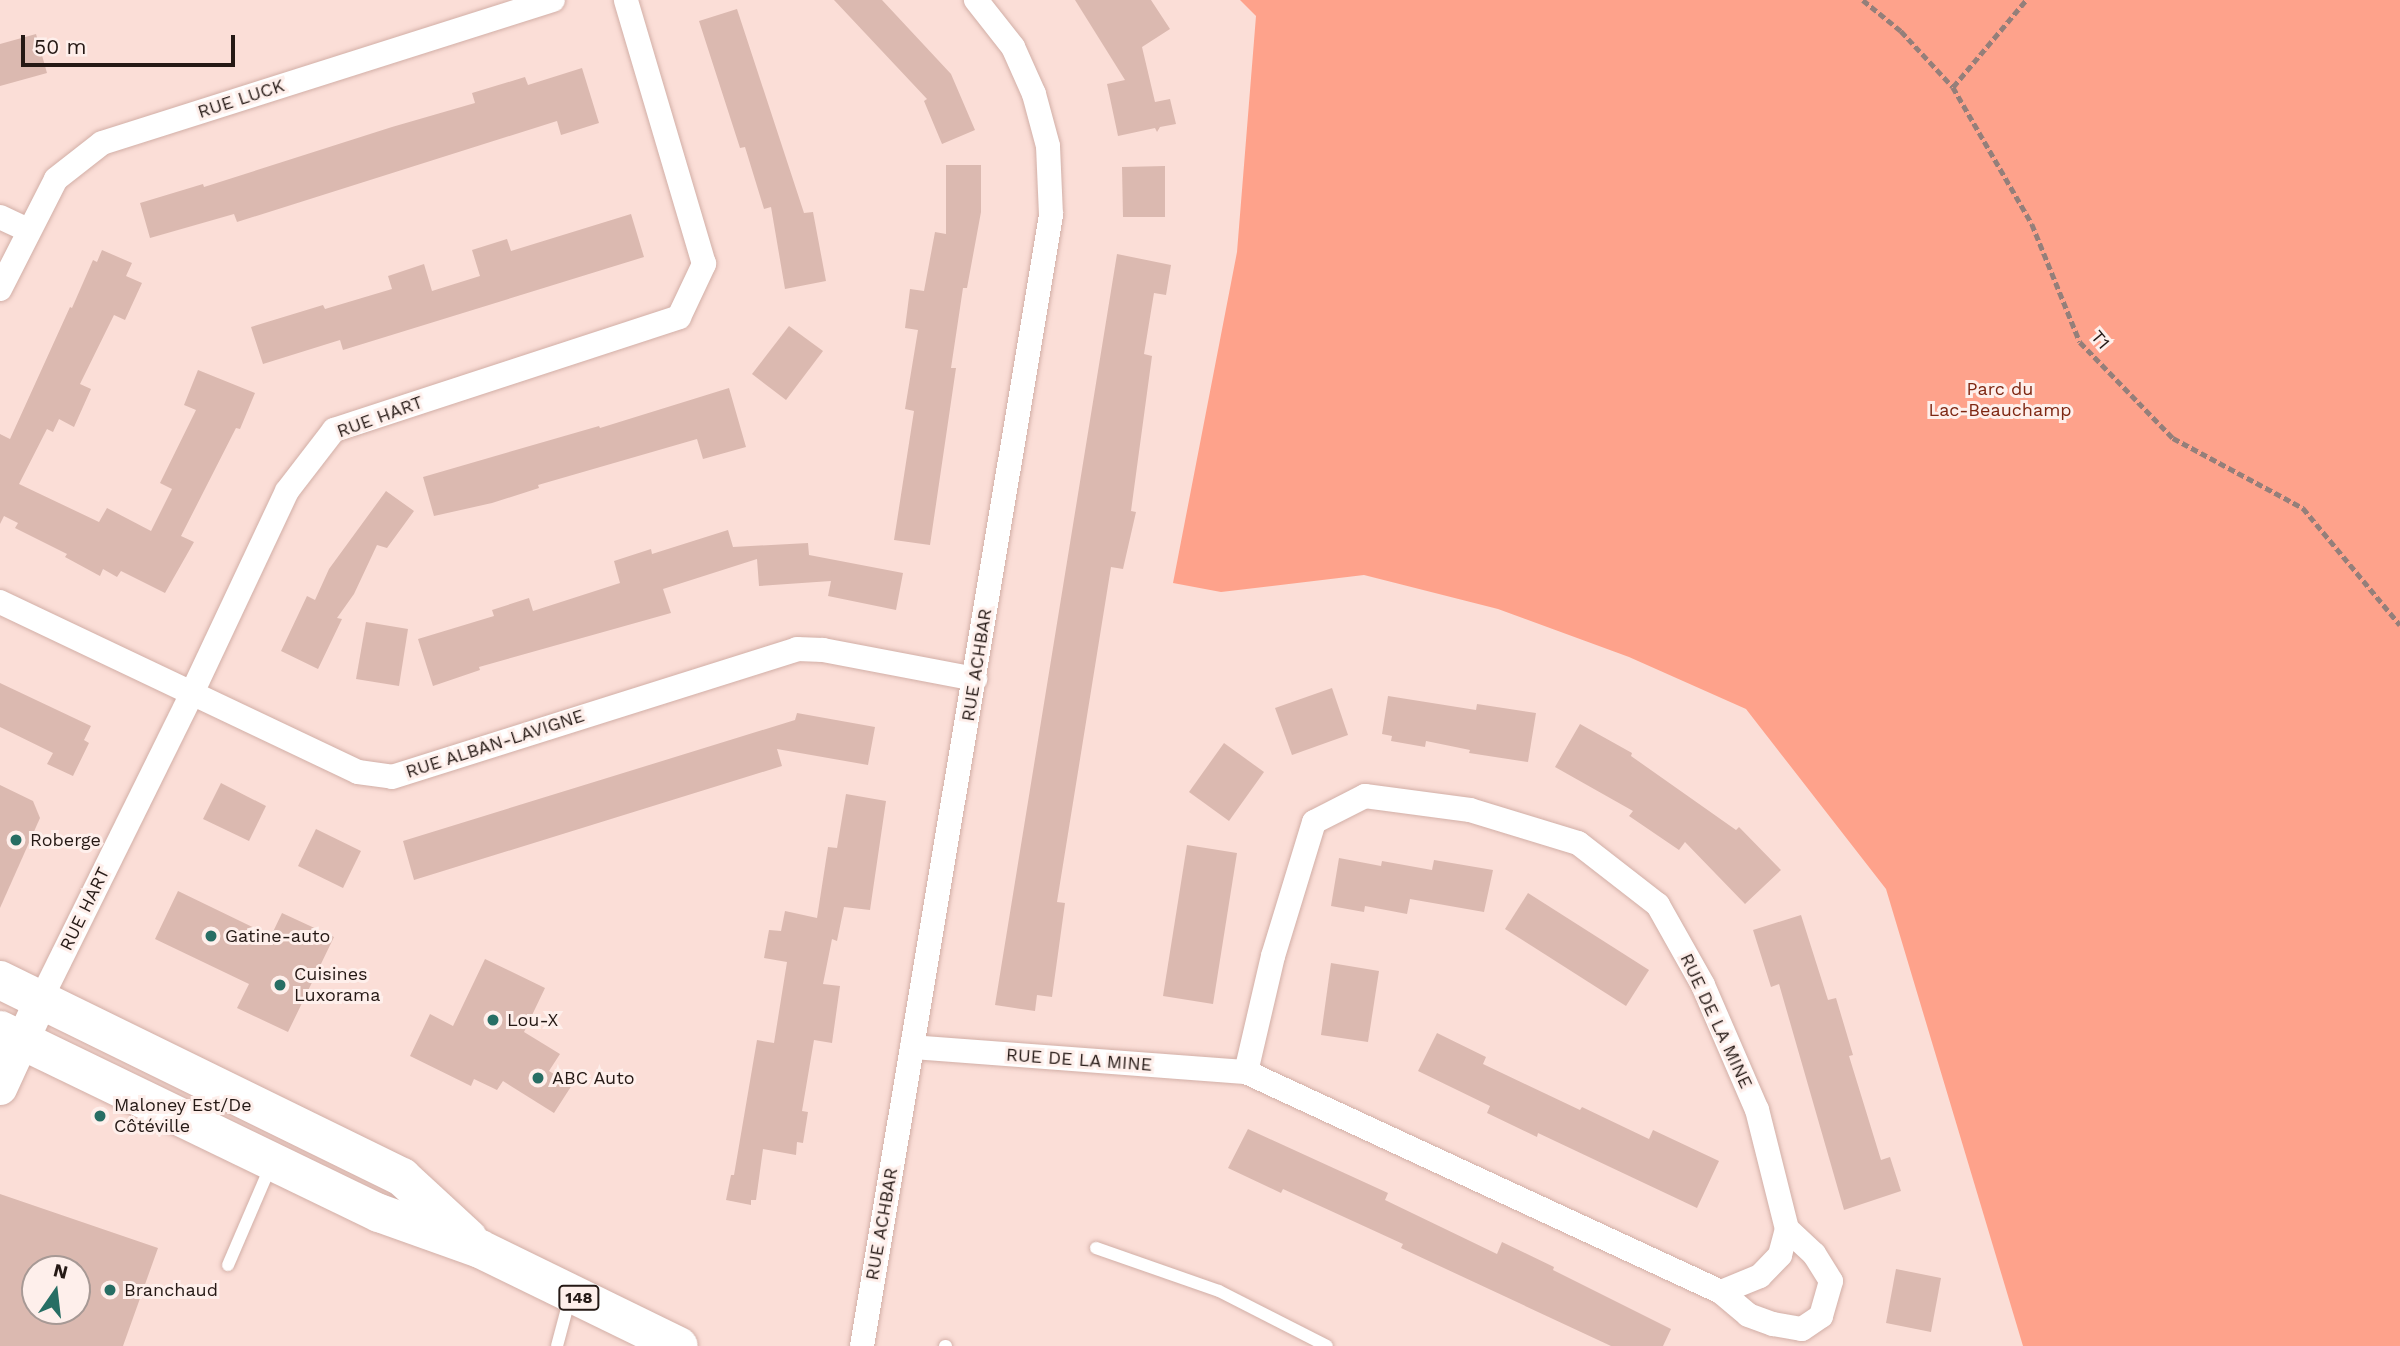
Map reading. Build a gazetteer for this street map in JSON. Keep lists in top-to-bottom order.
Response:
{
  "streets": {
    "main road": ["148"],
    "street": [
      "RUE LUCK",
      "RUE HART",
      "RUE ACHBAR",
      "RUE ALBAN-LAVIGNE",
      "RUE DE LA MINE"
    ],
    "path": ["T1"]
  },
  "crossings": [
    ["RUE HART", "RUE ALBAN-LAVIGNE"],
    ["RUE HART", "148"],
    ["RUE ACHBAR", "RUE ALBAN-LAVIGNE"],
    ["RUE ACHBAR", "RUE DE LA MINE"]
  ],
  "parks": ["Parc du Lac-Beauchamp"],
  "places": [
    "Roberge",
    "Gatine-auto",
    "Cuisines Luxorama",
    "Lou-X",
    "ABC Auto",
    "Maloney Est/De Côtéville",
    "Branchaud"
  ],
  "scale_bar": "50 m",
  "north": "top"
}
